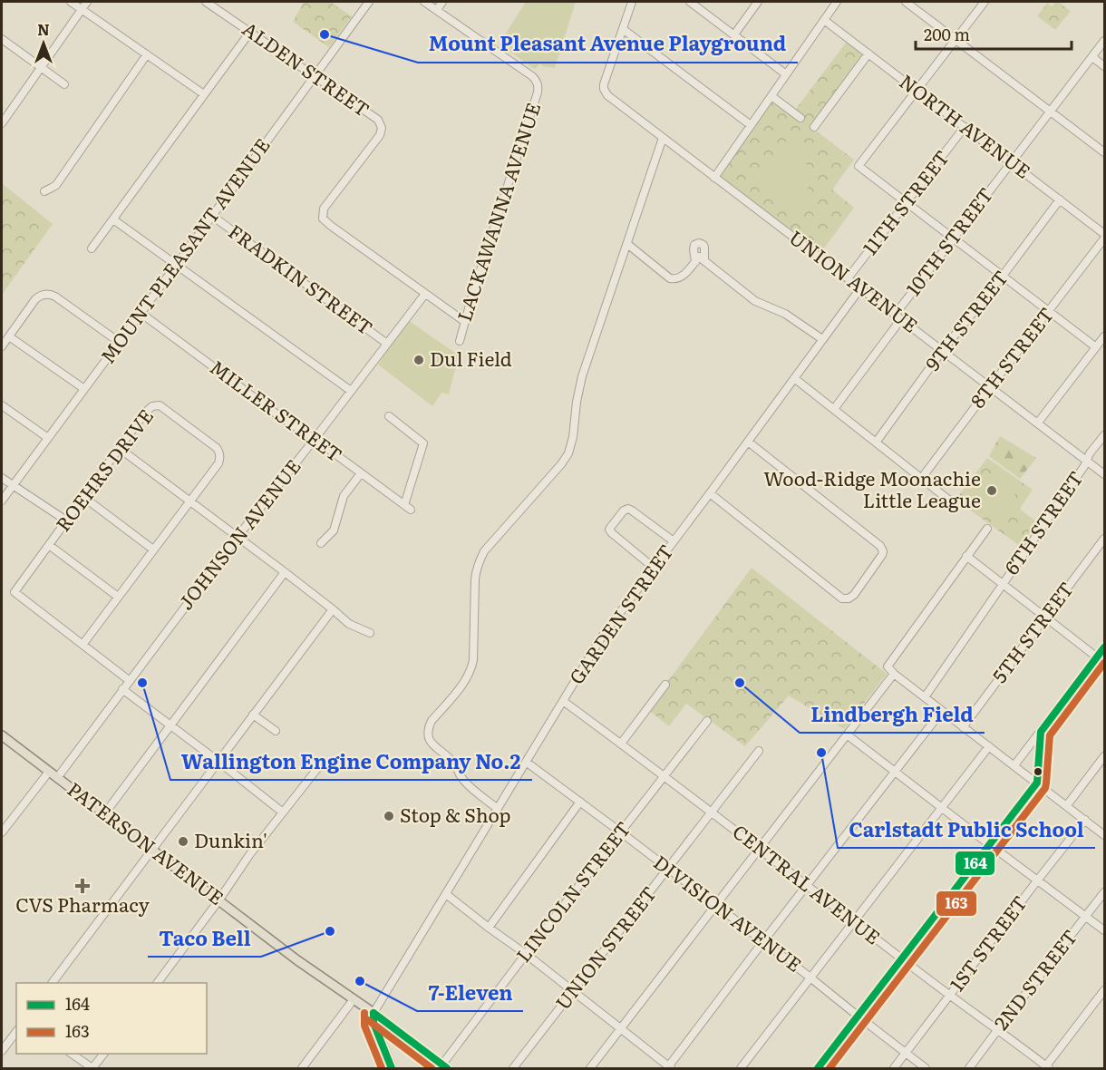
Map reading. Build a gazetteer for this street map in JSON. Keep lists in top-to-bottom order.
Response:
{
  "streets": {
    "main road": ["PATERSON AVENUE"],
    "street": [
      "ALDEN STREET",
      "NORTH AVENUE",
      "11TH STREET",
      "LACKAWANNA AVENUE",
      "10TH STREET",
      "MOUNT PLEASANT AVENUE",
      "FRADKIN STREET",
      "UNION AVENUE",
      "9TH STREET",
      "8TH STREET",
      "MILLER STREET",
      "ROEHRS DRIVE",
      "6TH STREET",
      "JOHNSON AVENUE",
      "GARDEN STREET",
      "5TH STREET",
      "CENTRAL AVENUE",
      "LINCOLN STREET",
      "DIVISION AVENUE",
      "1ST STREET",
      "UNION STREET",
      "2ND STREET"
    ]
  },
  "crossings": [
    ["ALDEN STREET", "LACKAWANNA AVENUE"],
    ["ALDEN STREET", "MOUNT PLEASANT AVENUE"],
    ["ALDEN STREET", "JOHNSON AVENUE"],
    ["NORTH AVENUE", "11TH STREET"],
    ["NORTH AVENUE", "10TH STREET"],
    ["NORTH AVENUE", "9TH STREET"],
    ["11TH STREET", "UNION AVENUE"],
    ["10TH STREET", "UNION AVENUE"],
    ["MOUNT PLEASANT AVENUE", "FRADKIN STREET"],
    ["MOUNT PLEASANT AVENUE", "MILLER STREET"],
    ["FRADKIN STREET", "JOHNSON AVENUE"],
    ["UNION AVENUE", "9TH STREET"],
    ["UNION AVENUE", "8TH STREET"],
    ["UNION AVENUE", "6TH STREET"],
    ["UNION AVENUE", "GARDEN STREET"],
    ["MILLER STREET", "JOHNSON AVENUE"],
    ["ROEHRS DRIVE", "JOHNSON AVENUE"],
    ["JOHNSON AVENUE", "PATERSON AVENUE"],
    ["GARDEN STREET", "PATERSON AVENUE"],
    ["GARDEN STREET", "CENTRAL AVENUE"],
    ["GARDEN STREET", "DIVISION AVENUE"],
    ["CENTRAL AVENUE", "LINCOLN STREET"],
    ["CENTRAL AVENUE", "1ST STREET"],
    ["CENTRAL AVENUE", "UNION STREET"],
    ["CENTRAL AVENUE", "2ND STREET"],
    ["LINCOLN STREET", "DIVISION AVENUE"],
    ["DIVISION AVENUE", "1ST STREET"],
    ["DIVISION AVENUE", "UNION STREET"]
  ],
  "places": {
    "other": [
      "Mount Pleasant Avenue Playground",
      "Dul Field",
      "Wood-Ridge Moonachie Little League",
      "Wallington Engine Company No.2",
      "Lindbergh Field",
      "Carlstadt Public School",
      "Stop & Shop",
      "Dunkin'",
      "Taco Bell",
      "7-Eleven"
    ],
    "health": ["CVS Pharmacy"]
  },
  "lines": ["transit line 164", "transit line 163"],
  "legend": ["164", "163"],
  "scale_bar": "200 m",
  "north": "top"
}
